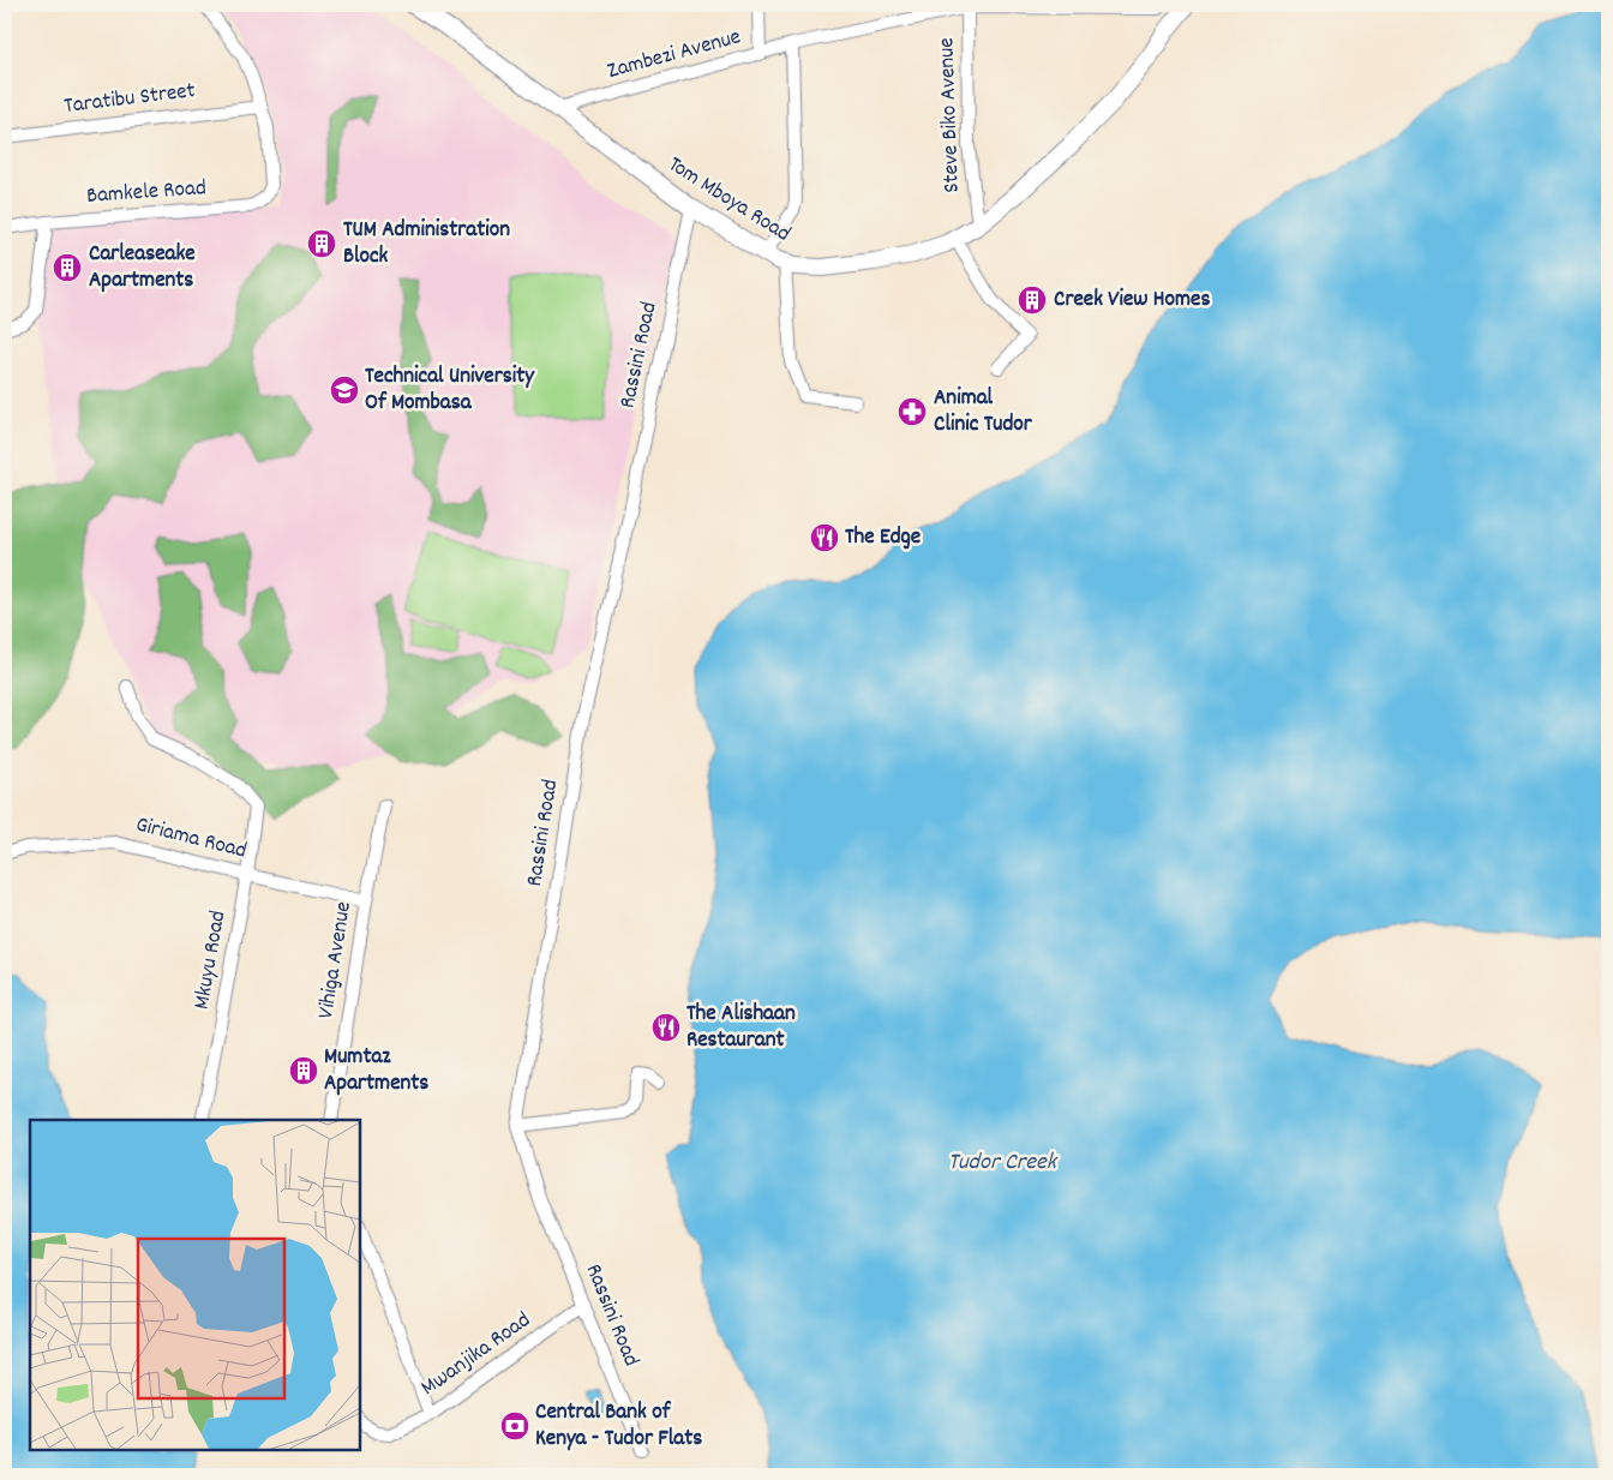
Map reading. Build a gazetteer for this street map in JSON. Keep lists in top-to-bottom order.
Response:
{
  "streets": {
    "main road": ["Tom Mboya Road"],
    "street": [
      "Zambezi Avenue",
      "Taratibu Street",
      "Steve Biko Avenue",
      "Bamkele Road",
      "Rassini Road",
      "Giriama Road",
      "Mkuyu Road",
      "Vihiga Avenue",
      "Mwanjika Road"
    ]
  },
  "crossings": [
    ["Zambezi Avenue", "Steve Biko Avenue"],
    ["Zambezi Avenue", "Tom Mboya Road"],
    ["Taratibu Street", "Bamkele Road"],
    ["Steve Biko Avenue", "Tom Mboya Road"],
    ["Tom Mboya Road", "Rassini Road"],
    ["Rassini Road", "Mwanjika Road"],
    ["Giriama Road", "Mkuyu Road"],
    ["Giriama Road", "Vihiga Avenue"]
  ],
  "water": ["Tudor Creek"],
  "places": {
    "building": [
      "TUM Administration Block",
      "Carleaseake Apartments",
      "Creek View Homes",
      "Mumtaz Apartments"
    ],
    "school or university": ["Technical University Of Mombasa"],
    "pharmacy": ["Animal Clinic Tudor"],
    "restaurant": ["The Edge", "The Alishaan Restaurant"],
    "bank": ["Central Bank of Kenya - Tudor Flats"]
  }
}
